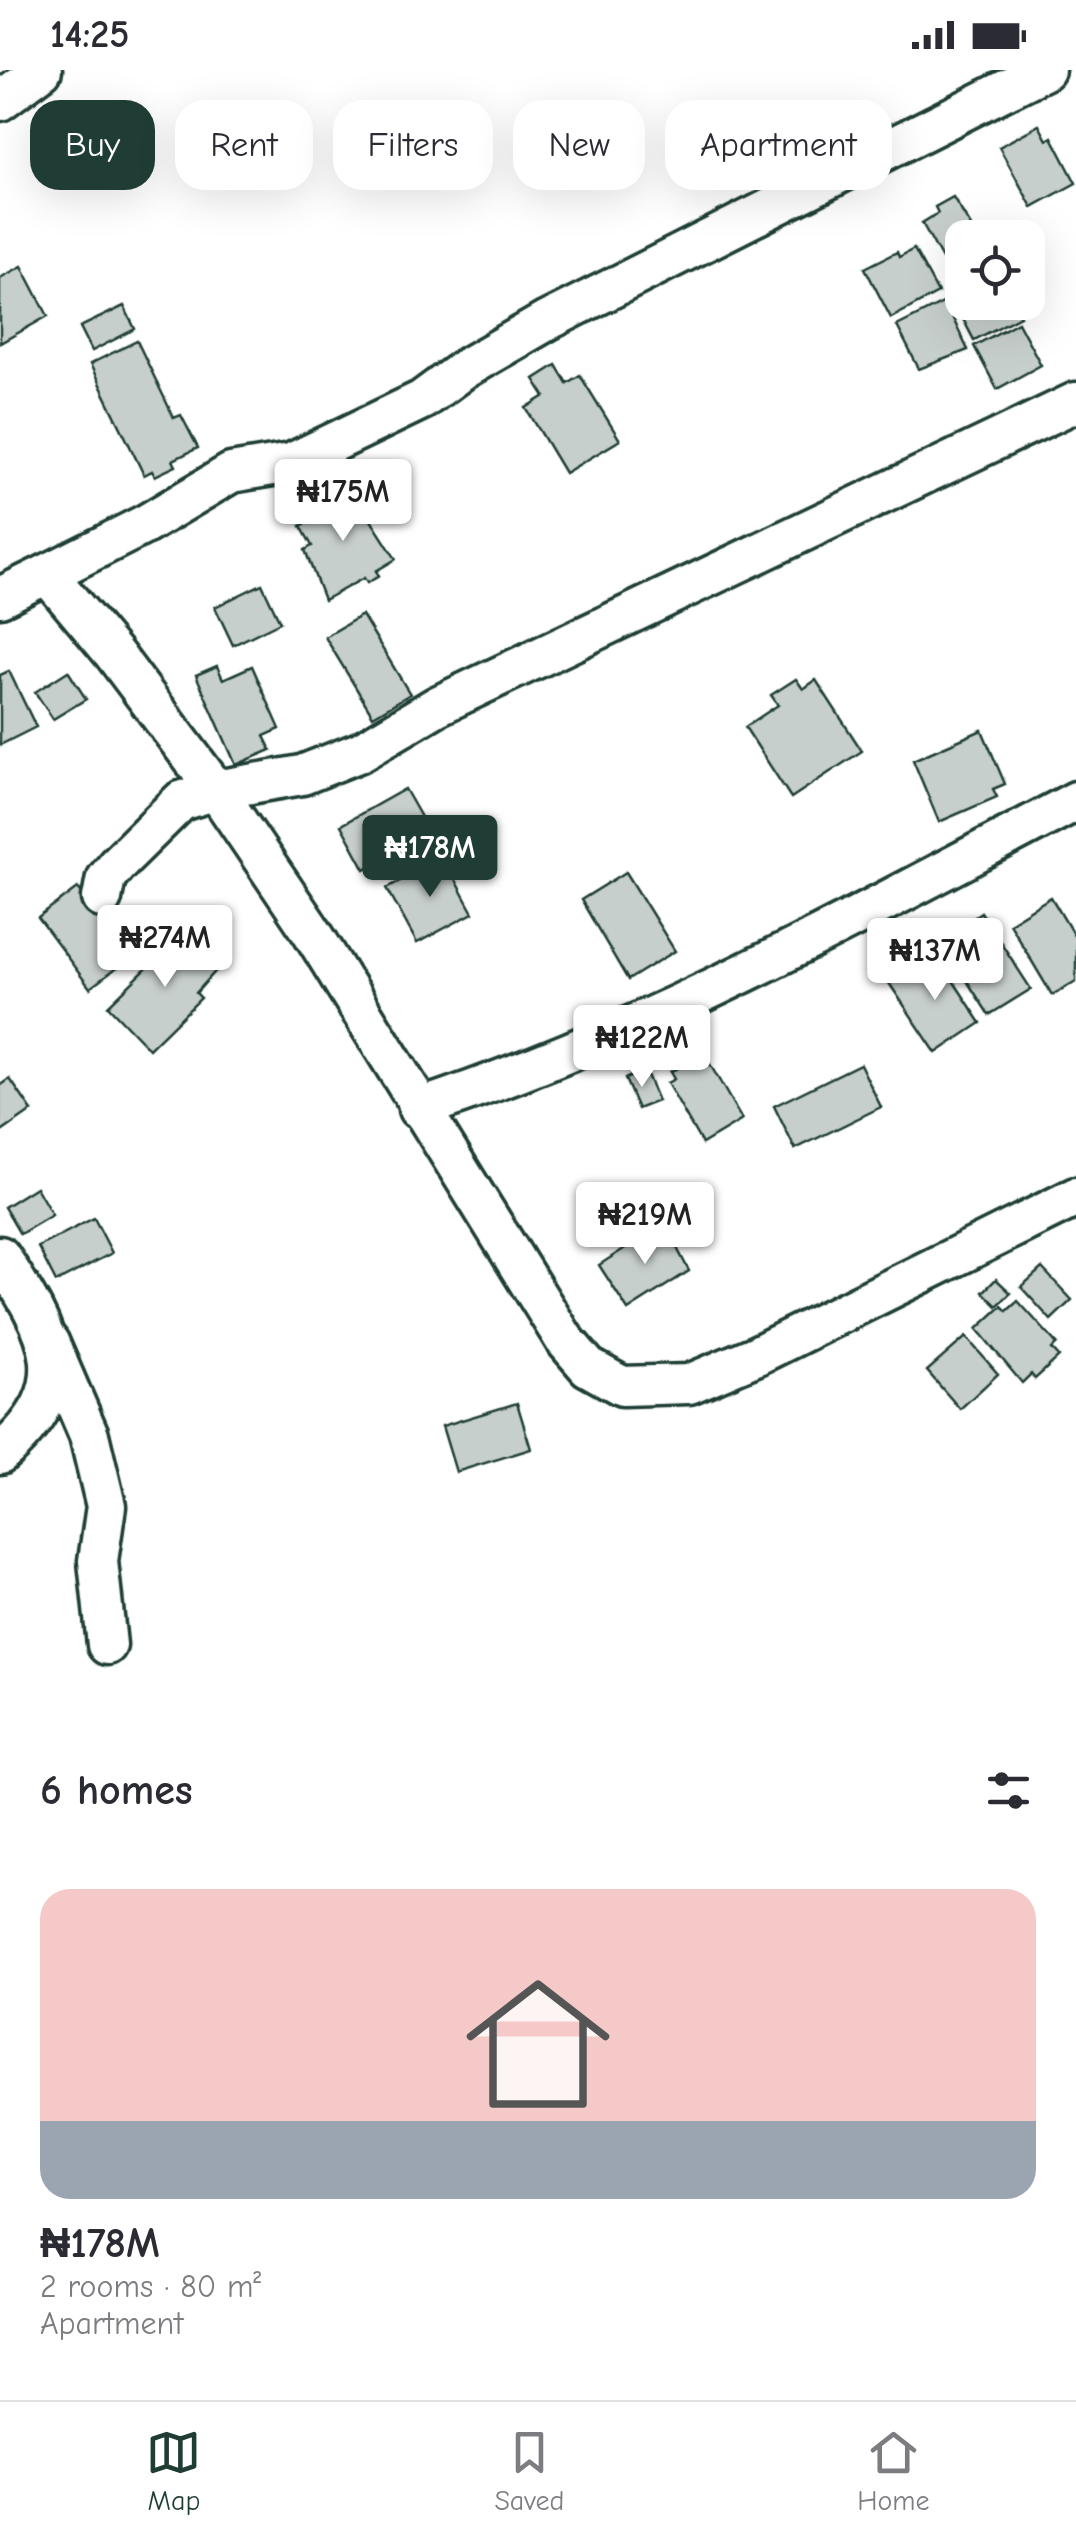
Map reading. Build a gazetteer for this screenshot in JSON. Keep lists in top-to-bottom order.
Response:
{
  "page": {
    "status": "14:25",
    "chip": [
      "Buy",
      "Rent",
      "Filters",
      "New",
      "Apartment"
    ],
    "price": [
      "₦175M",
      "₦178M",
      "₦274M",
      "₦137M",
      "₦122M",
      "₦219M"
    ],
    "heading": "6 homes",
    "list": [
      {
        "name": "₦178M",
        "note": "2 rooms · 80 m² · Apartment"
      }
    ],
    "tabs": ["Map", "Saved", "Home"]
  }
}
